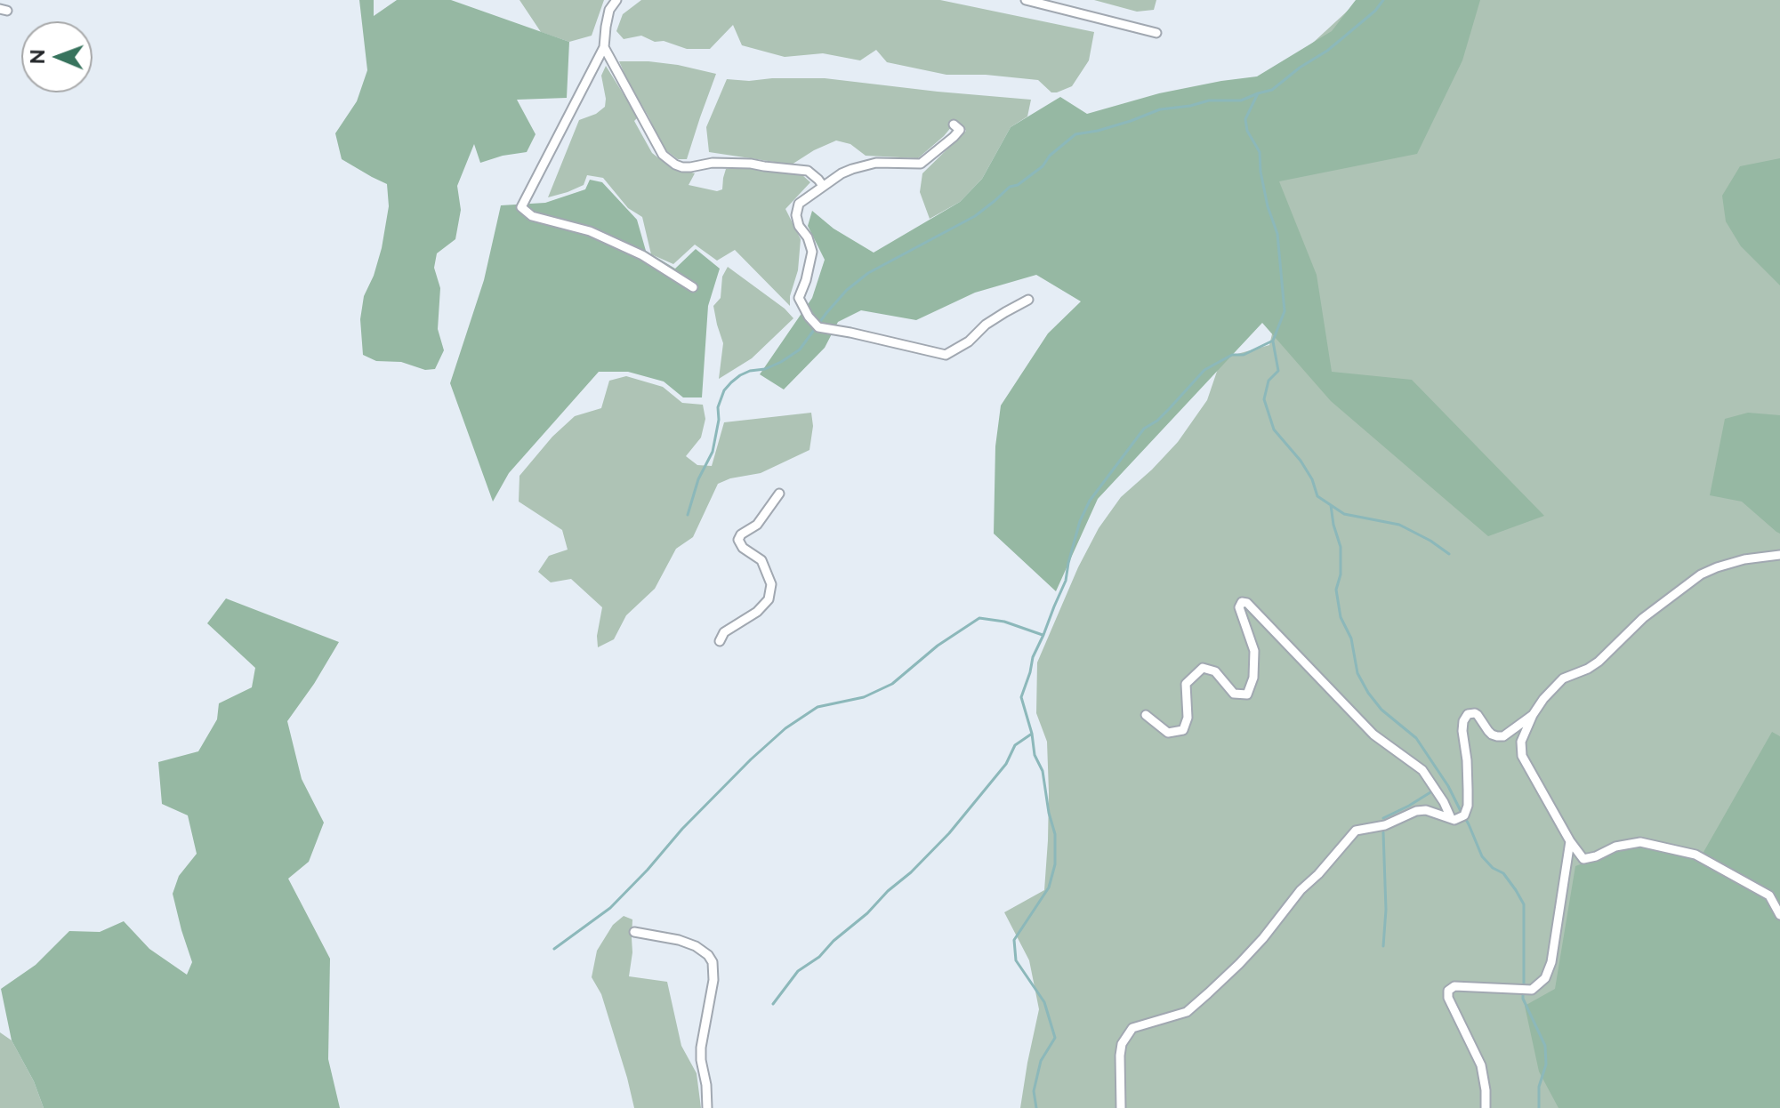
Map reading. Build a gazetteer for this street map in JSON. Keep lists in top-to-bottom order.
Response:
{
  "north": "left"
}
